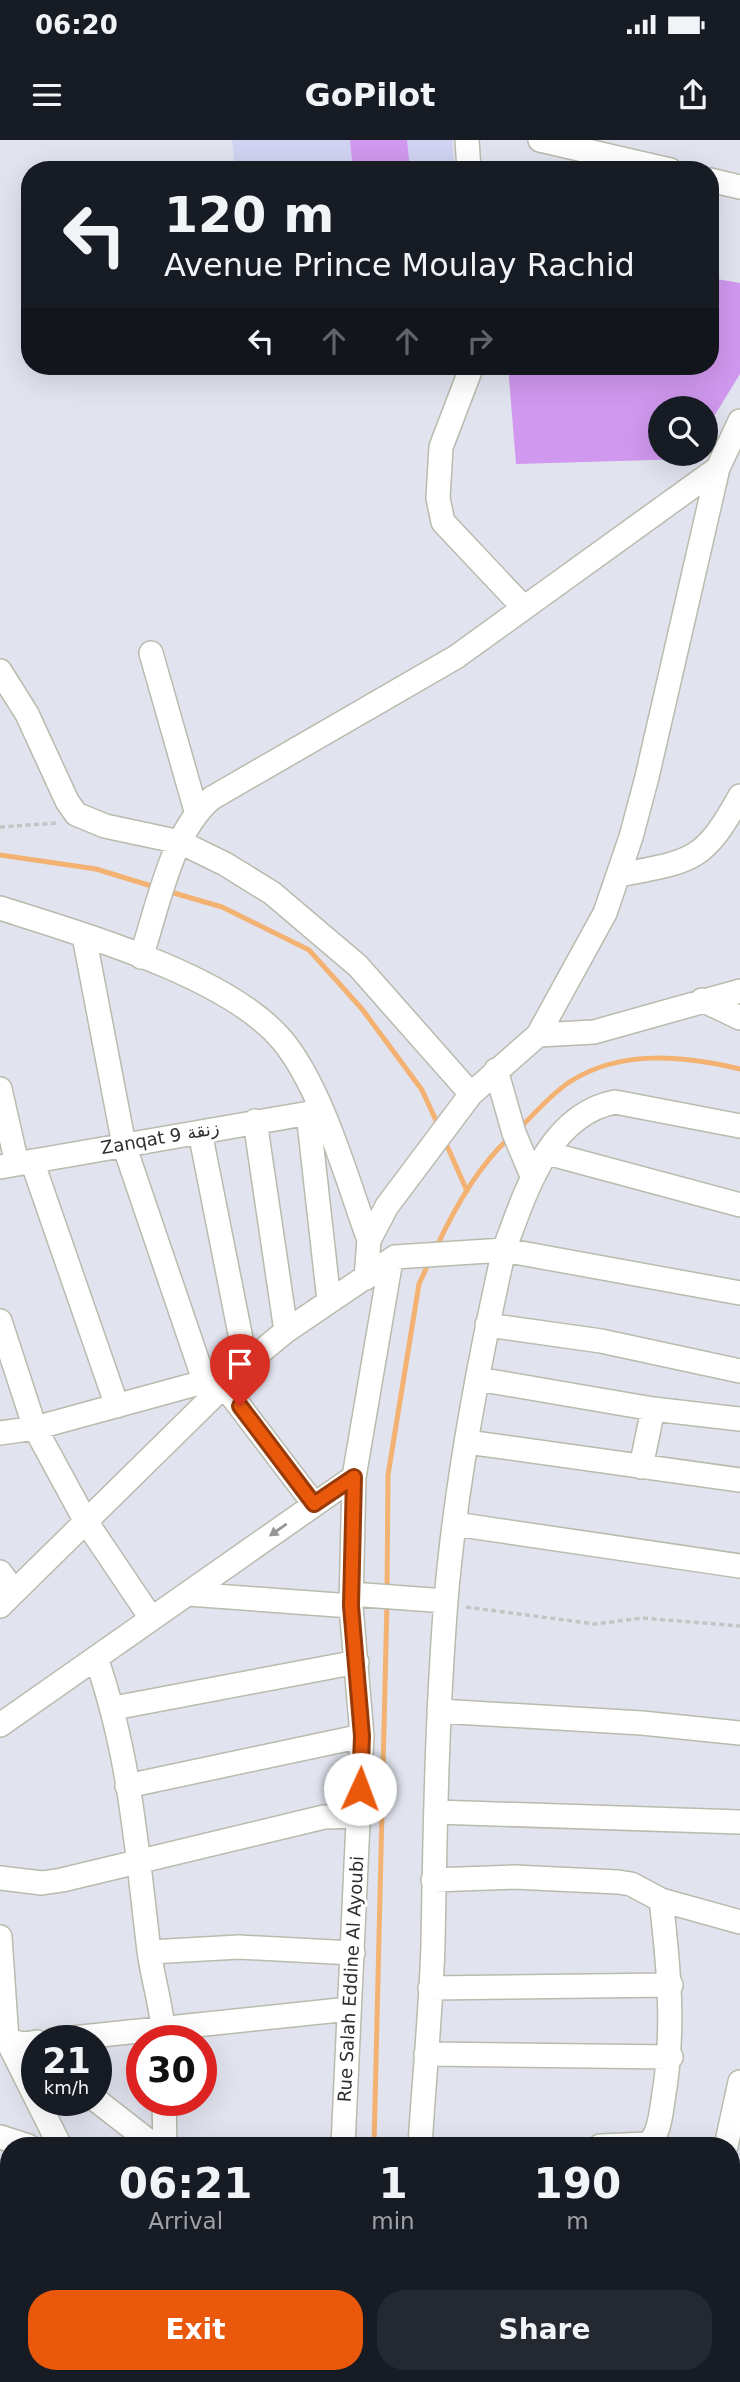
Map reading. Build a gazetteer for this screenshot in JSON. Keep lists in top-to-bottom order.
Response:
{
  "streets": {
    "street": ["Zanqat 9 زنقة", "Rue Salah Eddine Al Ayoubi"]
  },
  "page": {
    "status": "06:20",
    "header": "GoPilot",
    "turn": ["120 m", "Avenue Prince Moulay Rachid"],
    "speed": "21 km/h",
    "limit": "30",
    "eta": [
      "06:21",
      "Arrival",
      "1",
      "min",
      "190",
      "m"
    ],
    "buttons": ["Exit", "Share"]
  }
}
